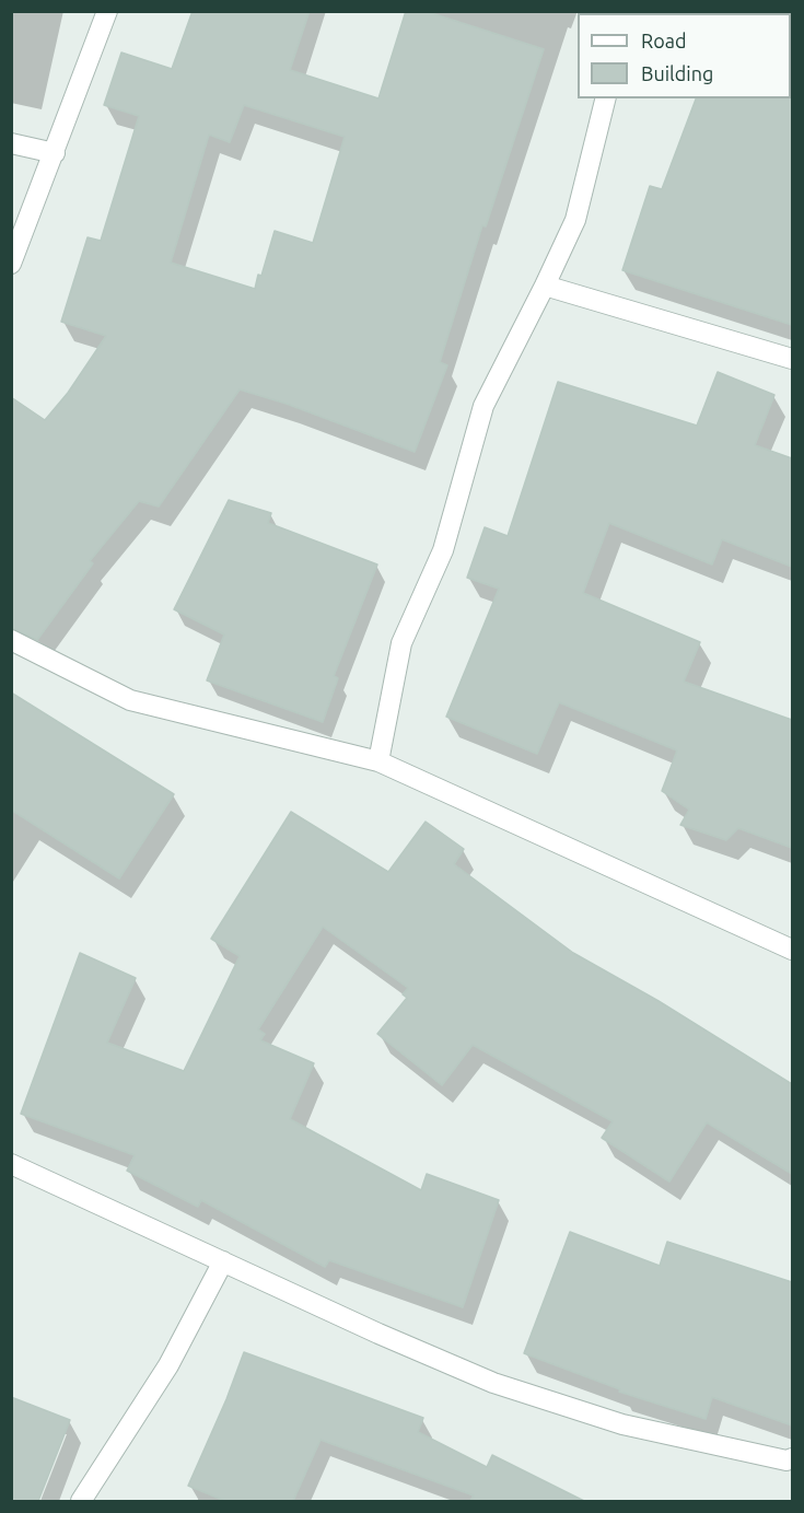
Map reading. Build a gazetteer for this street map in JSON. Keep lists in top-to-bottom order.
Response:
{
  "legend": ["Road", "Building"]
}
